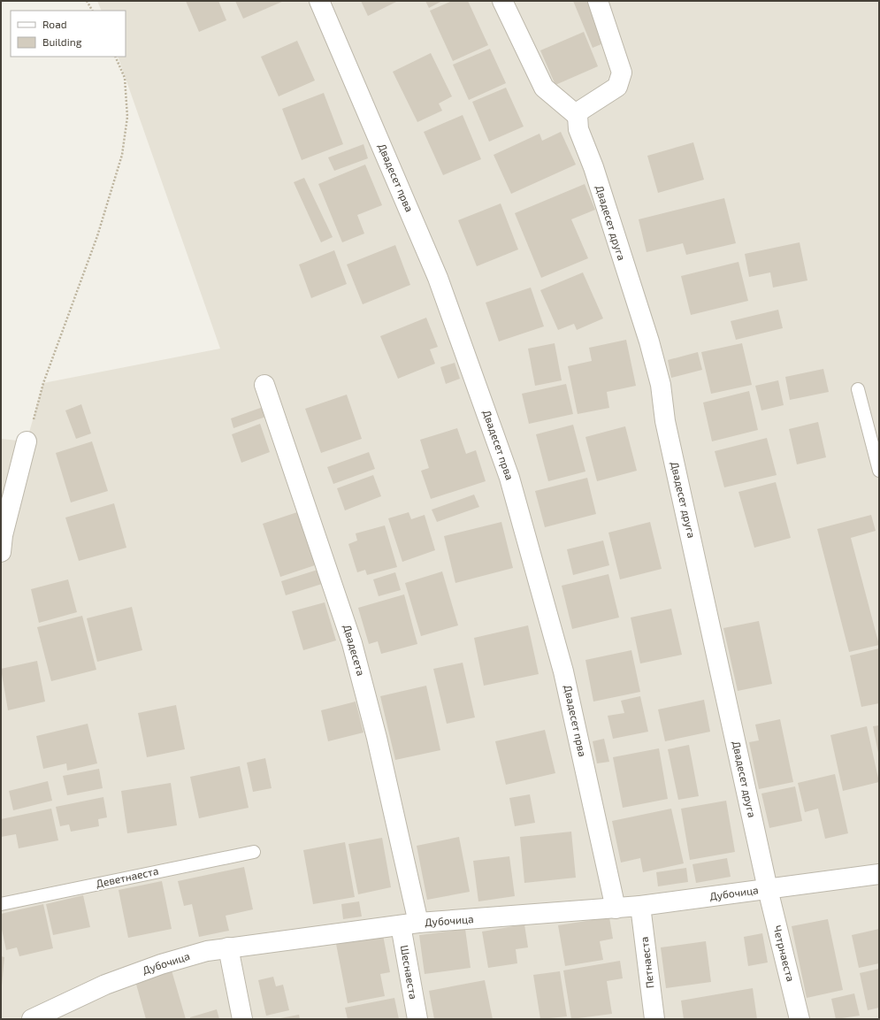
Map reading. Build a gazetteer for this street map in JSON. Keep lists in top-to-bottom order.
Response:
{
  "streets": {
    "street": [
      "Двадесет прва",
      "Двадесет друга",
      "Двадесета",
      "Дубочица",
      "Четрнаеста",
      "Петнаеста",
      "Шеснаеста"
    ],
    "lane": ["Деветнаеста"]
  },
  "crossings": [
    ["Двадесет прва", "Дубочица"],
    ["Двадесет друга", "Дубочица"],
    ["Двадесет друга", "Четрнаеста"],
    ["Двадесета", "Дубочица"],
    ["Двадесета", "Шеснаеста"],
    ["Дубочица", "Четрнаеста"],
    ["Дубочица", "Петнаеста"],
    ["Дубочица", "Шеснаеста"]
  ],
  "legend": ["Road", "Building"]
}
